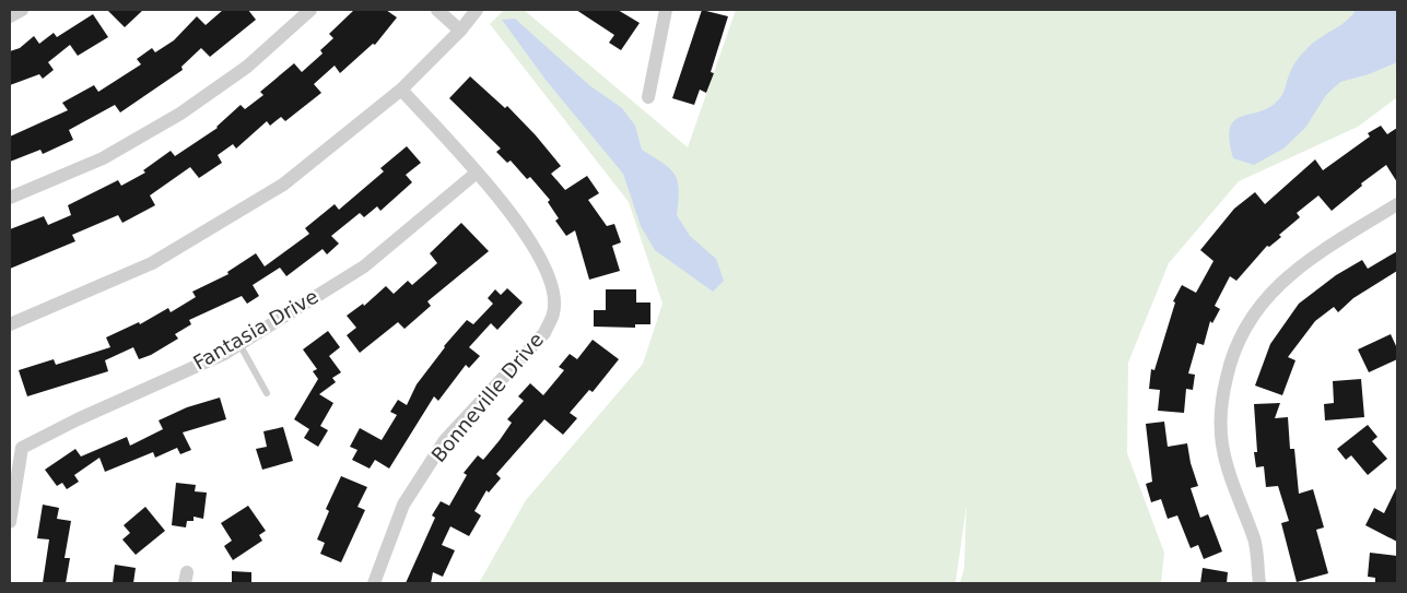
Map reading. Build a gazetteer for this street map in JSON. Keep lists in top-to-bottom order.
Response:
{
  "streets": {
    "street": ["Fantasia Drive", "Bonneville Drive"]
  },
  "crossings": [
    ["Fantasia Drive", "Bonneville Drive"]
  ]
}
